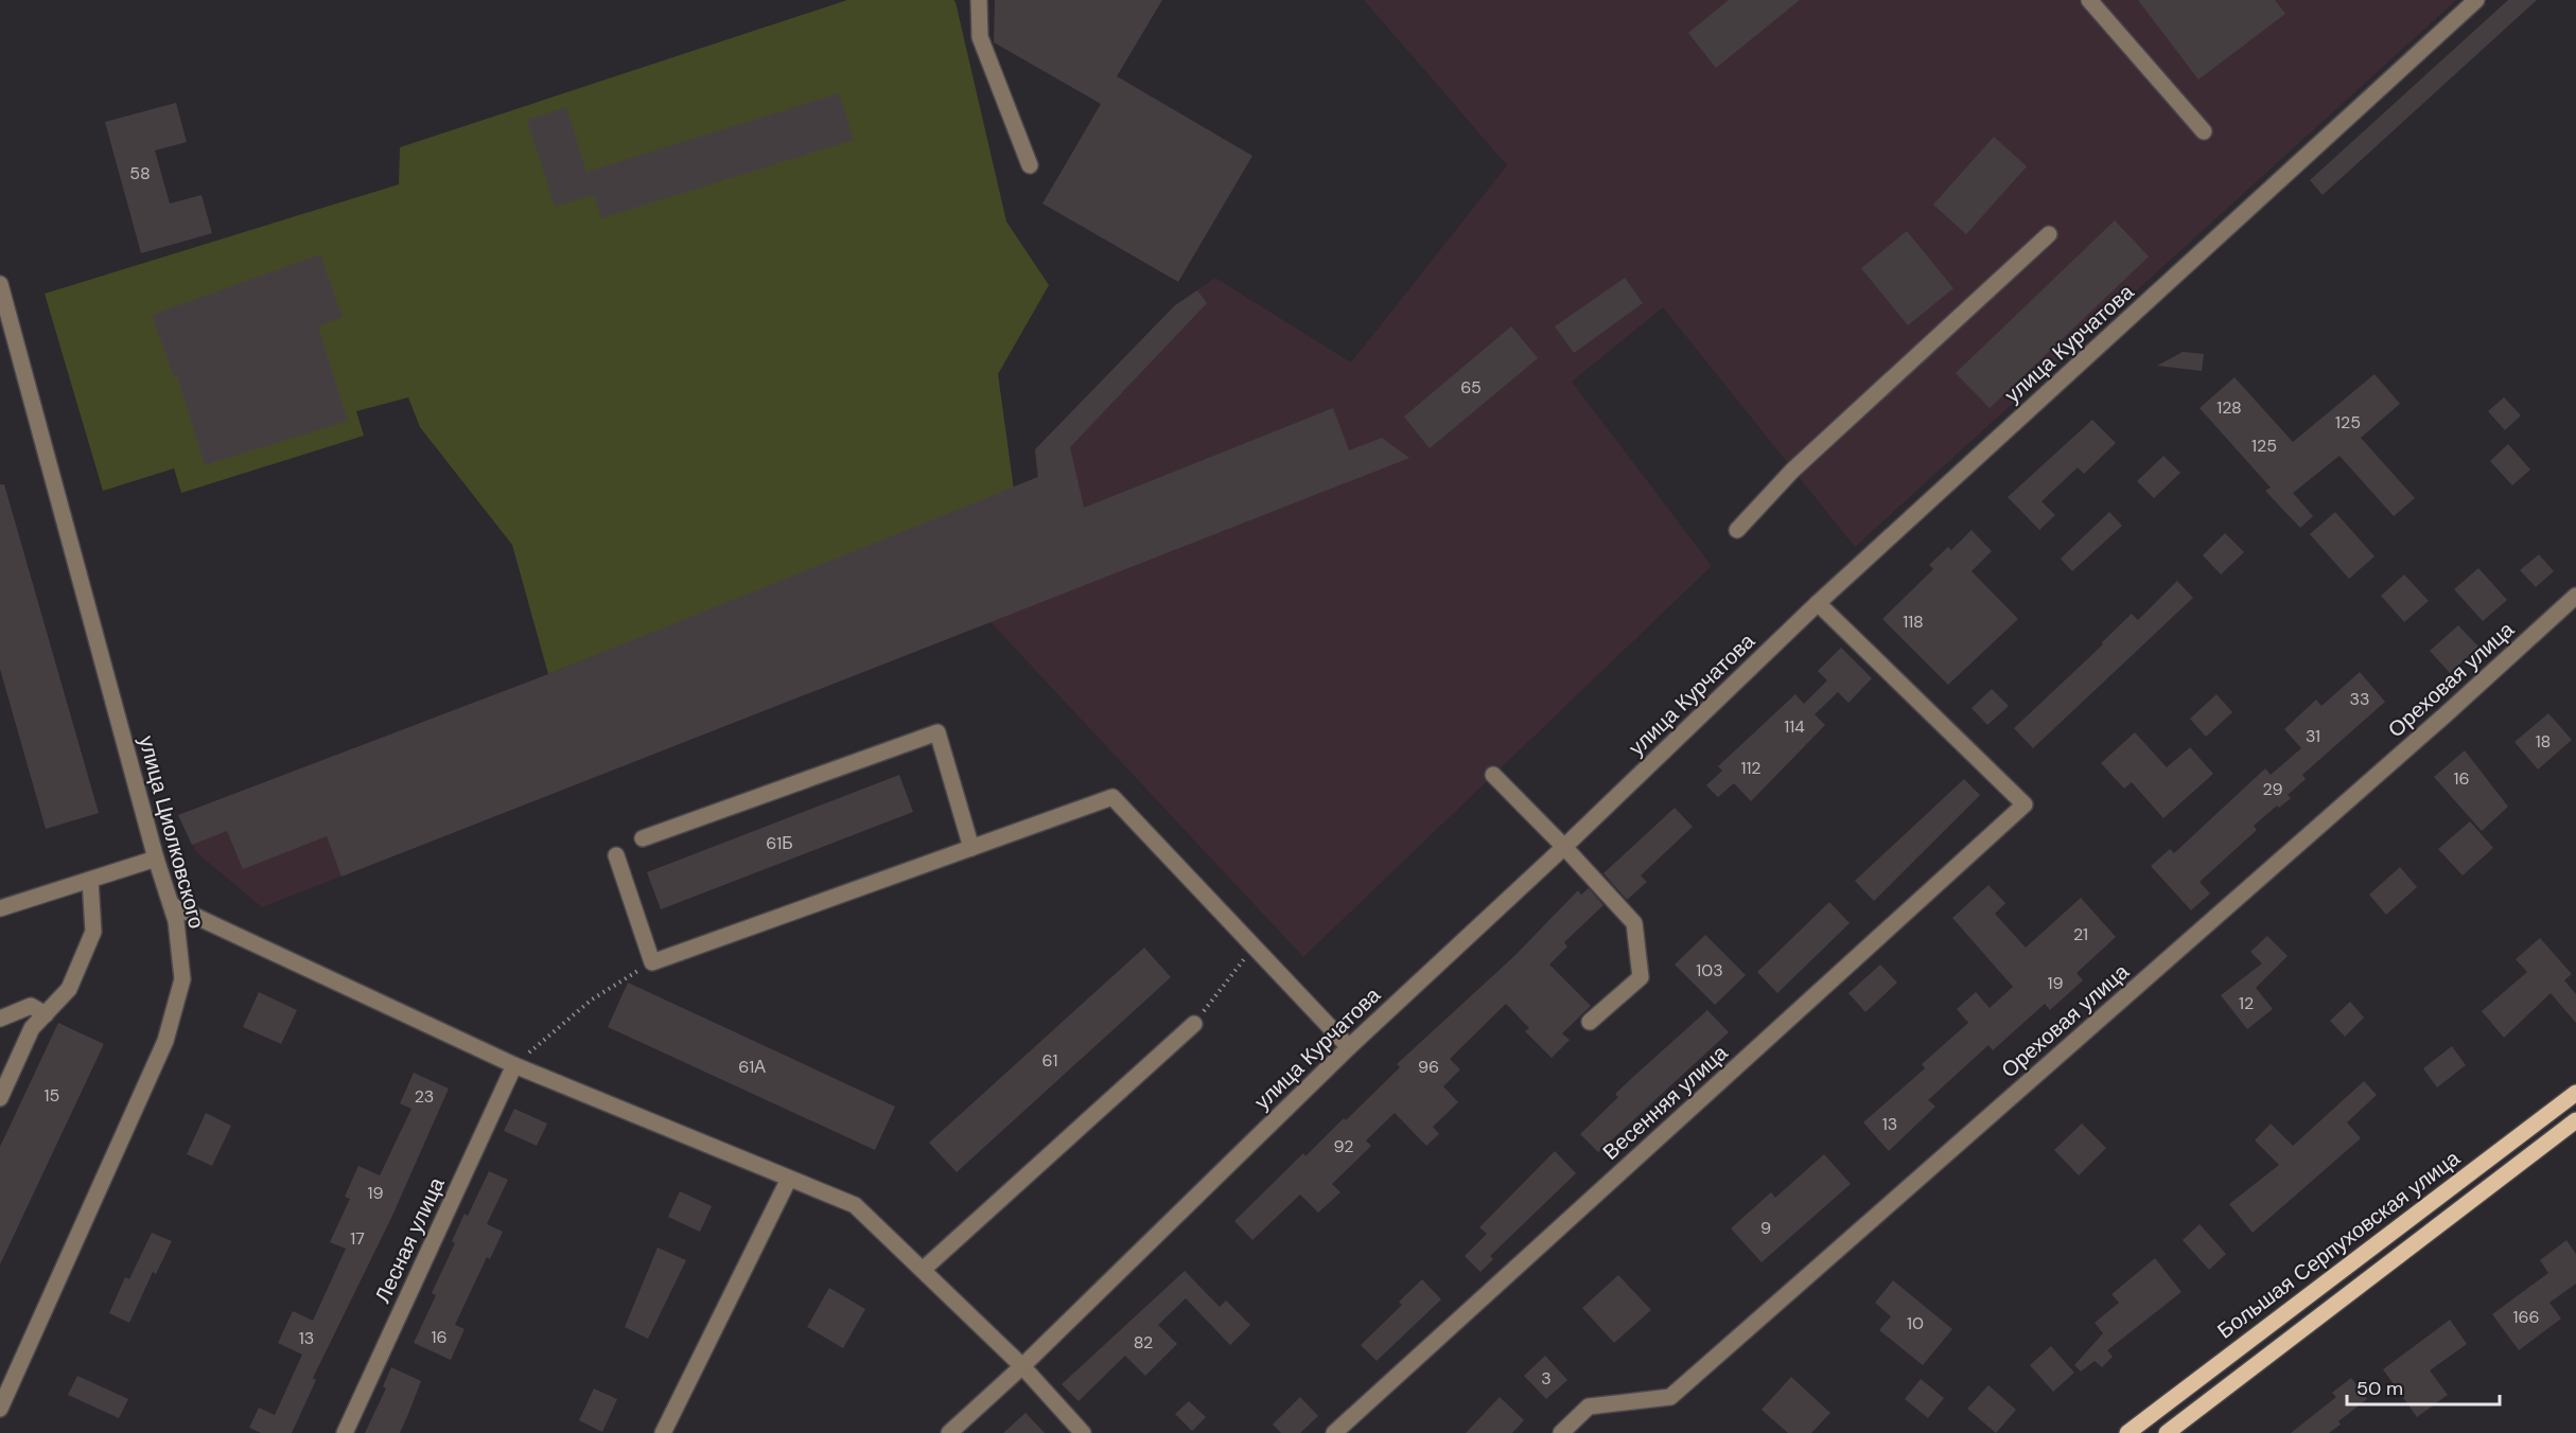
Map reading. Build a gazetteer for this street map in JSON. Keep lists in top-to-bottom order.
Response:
{
  "streets": {
    "main road": ["Большая Серпуховская улица"],
    "street": [
      "улица Курчатова",
      "Ореховая улица",
      "улица Циолковского",
      "Весенняя улица",
      "Лесная улица"
    ]
  },
  "crossings": [
    ["улица Курчатова", "Весенняя улица"]
  ],
  "house_numbers": [
    "58",
    "65",
    "128",
    "125",
    "125",
    "118",
    "33",
    "114",
    "31",
    "18",
    "112",
    "16",
    "29",
    "61Б",
    "21",
    "103",
    "19",
    "12",
    "61",
    "61А",
    "96",
    "15",
    "23",
    "13",
    "92",
    "19",
    "9",
    "17",
    "166",
    "10",
    "16",
    "13",
    "82",
    "3"
  ],
  "scale_bar": "50 m"
}
